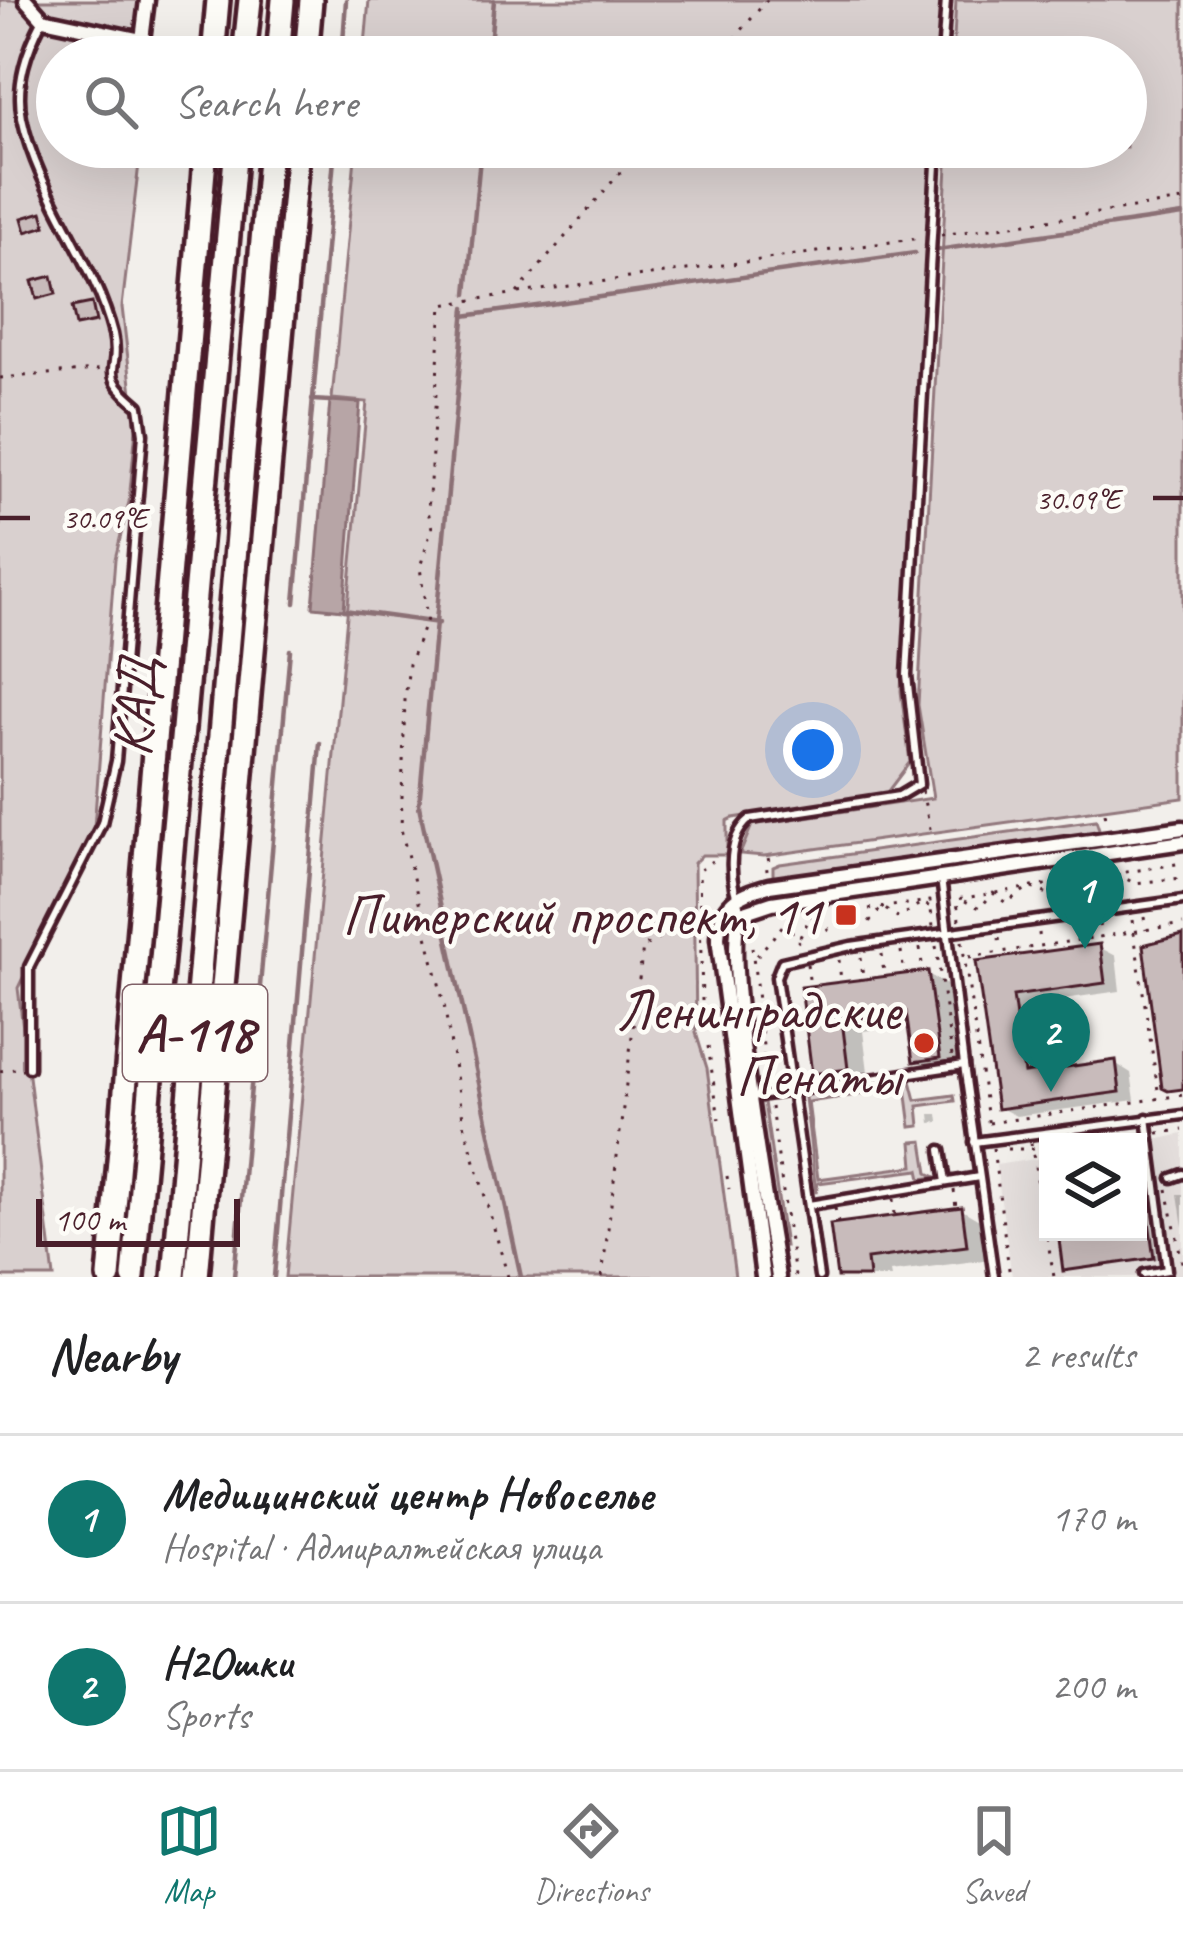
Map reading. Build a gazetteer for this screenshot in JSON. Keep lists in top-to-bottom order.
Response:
{
  "streets": {
    "highway": ["КАД", "А-118"]
  },
  "places": {
    "transit": ["Питерский проспект, 11"],
    "other": ["Ленинградские Пенаты"]
  },
  "scale_bar": "100 m",
  "page": {
    "search": "Search here",
    "pins": ["1", "2"],
    "scale": "100 m",
    "heading": ["Nearby", "2 results"],
    "list": [
      {
        "mark": "1",
        "name": "Медицинский центр Новоселье",
        "note": "Hospital · Адмиралтейская улица",
        "value": "170 m"
      },
      {
        "mark": "2",
        "name": "H2Oшки",
        "note": "Sports",
        "value": "200 m"
      }
    ],
    "nav": ["Map", "Directions", "Saved"]
  },
  "coordinates": ["30.09°E"]
}
